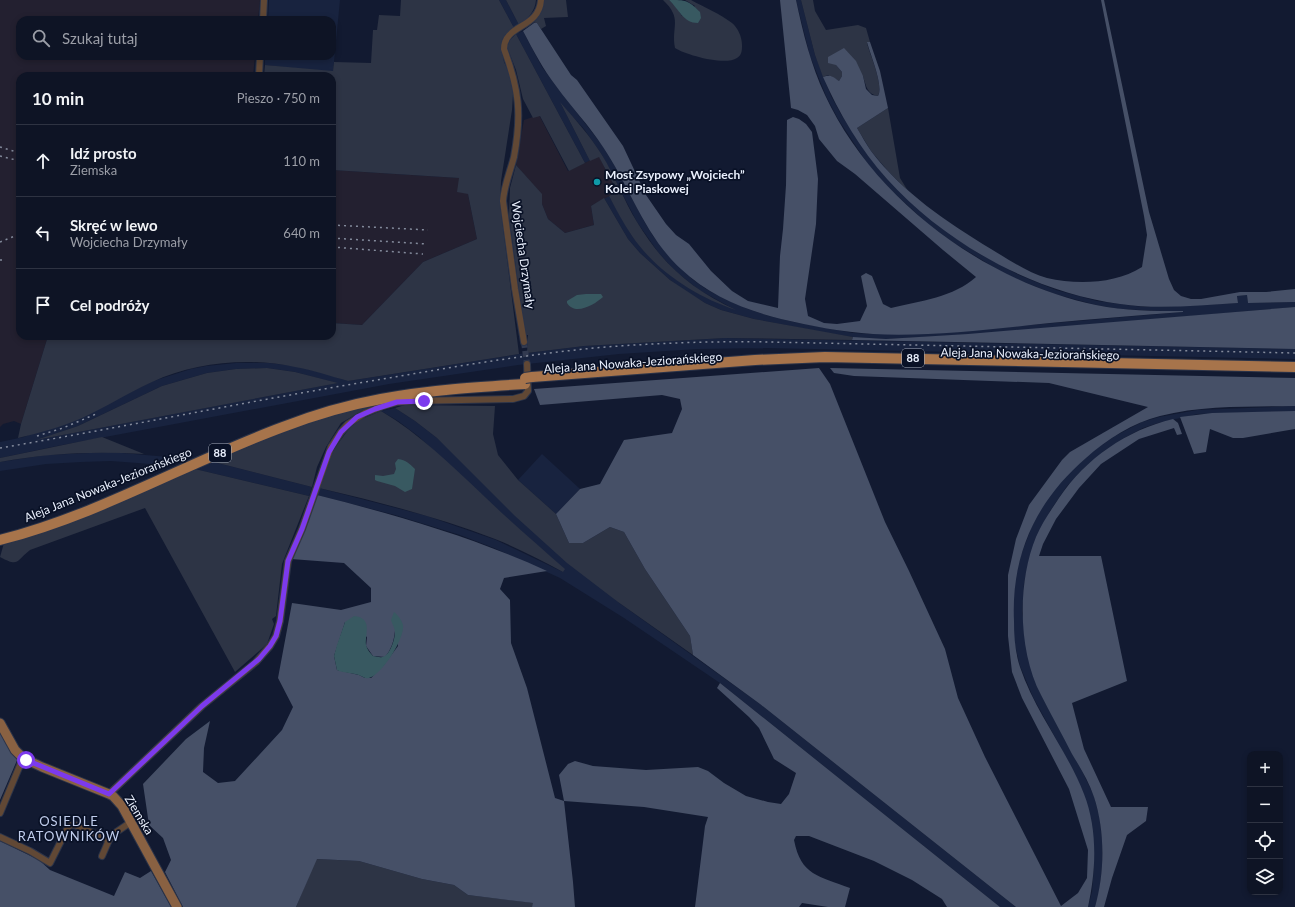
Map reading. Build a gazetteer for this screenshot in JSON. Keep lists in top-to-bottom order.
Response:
{
  "streets": {
    "main road": ["Aleja Jana Nowaka-Jeziorańskiego", "88"],
    "street": ["Wojciecha Drzymały", "Ziemska"]
  },
  "districts": ["OSIEDLE RATOWNIKÓW"],
  "places": ["Most Zsypowy „Wojciech” Kolei Piaskowej"],
  "page": {
    "search": "Szukaj tutaj",
    "heading": ["10 min", "Pieszo · 750 m"],
    "list": [
      ["Idź prosto", "Ziemska", "110 m"],
      ["Skręć w lewo", "Wojciecha Drzymały", "640 m"],
      "Cel podróży"
    ],
    "map_buttons": ["+", "−"]
  }
}
